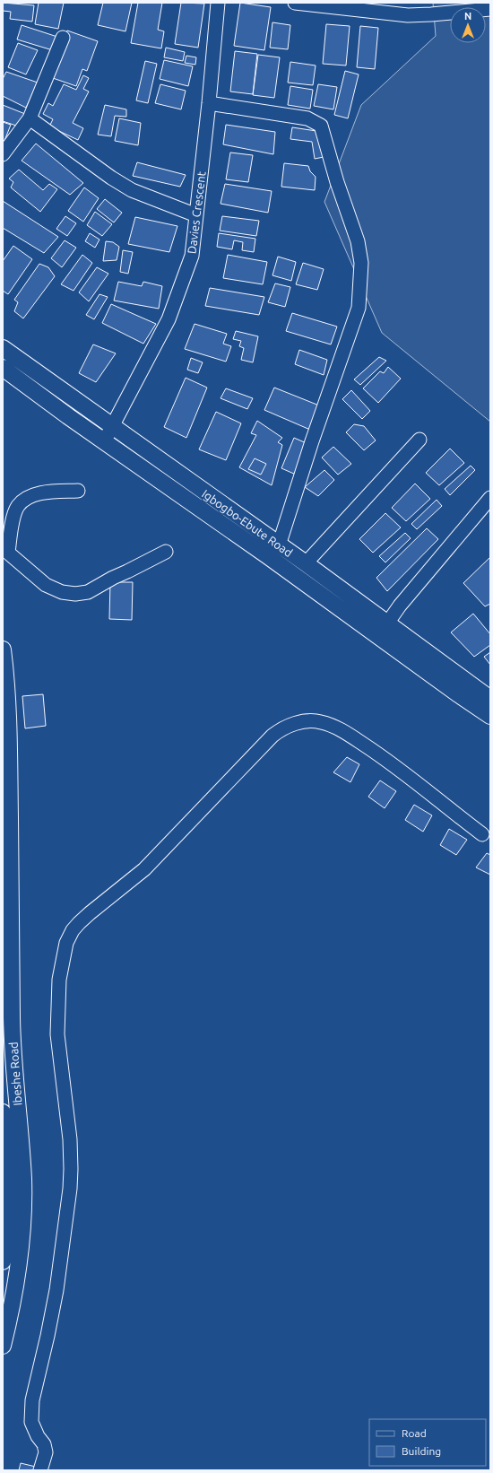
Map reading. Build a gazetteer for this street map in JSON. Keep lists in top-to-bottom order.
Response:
{
  "streets": {
    "main road": ["Igbogbo-Ebute Road", "Ibeshe Road"],
    "street": ["Davies Crescent"]
  },
  "crossings": [
    ["Davies Crescent", "Igbogbo-Ebute Road"]
  ],
  "legend": ["Road", "Building"],
  "north": "top"
}
